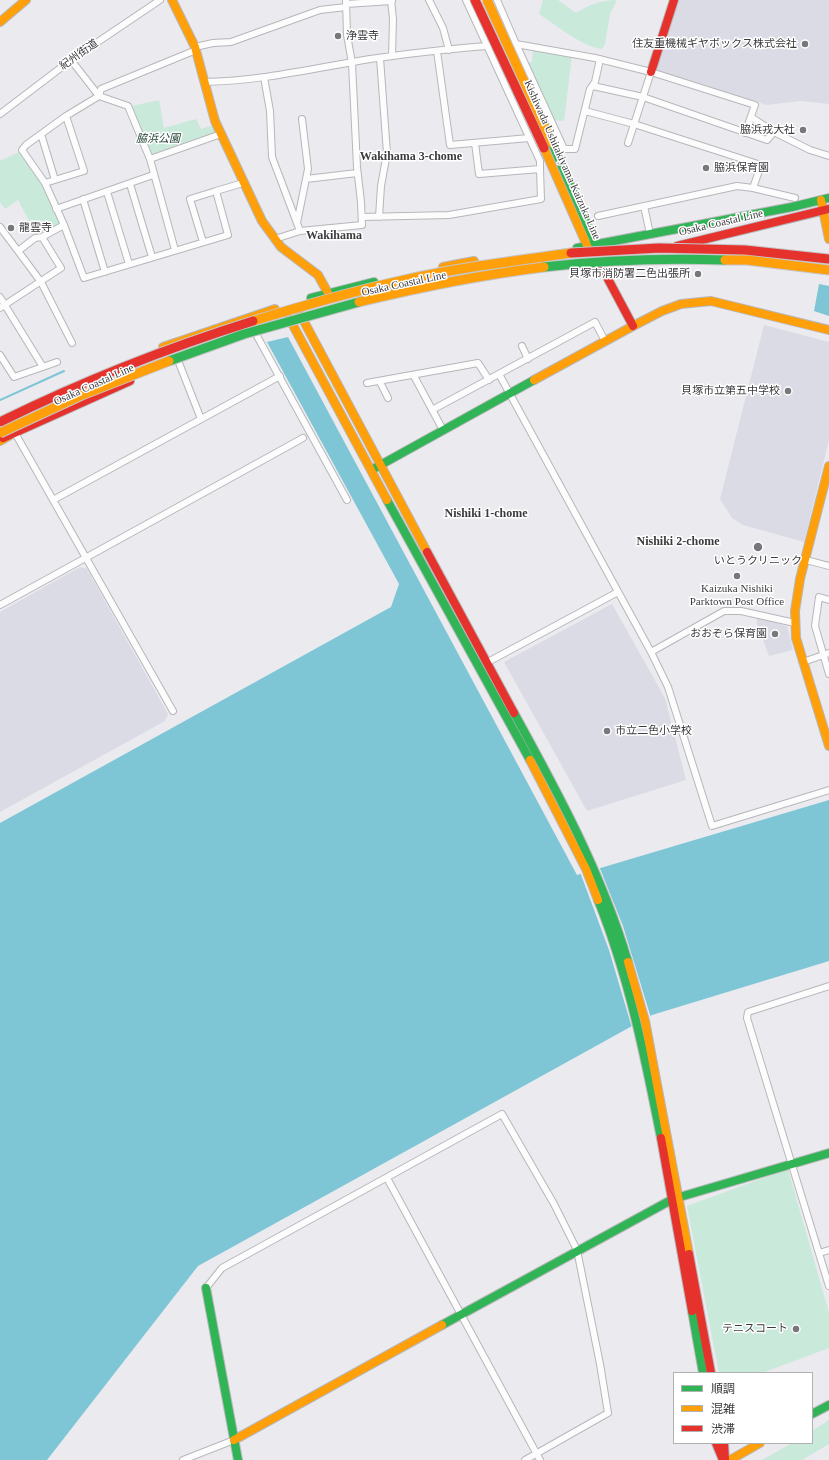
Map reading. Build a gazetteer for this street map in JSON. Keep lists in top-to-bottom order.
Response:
{
  "streets": {
    "main road": ["Kishiwada Ushitakiyama Kaizuka Line", "Osaka Coastal Line"],
    "street": ["紀州街道"]
  },
  "crossings": [
    ["Kishiwada Ushitakiyama Kaizuka Line", "Osaka Coastal Line"]
  ],
  "districts": [
    "Wakihama 3-chome",
    "Wakihama",
    "Nishiki 1-chome",
    "Nishiki 2-chome"
  ],
  "parks": ["脇浜公園"],
  "places": [
    "浄雲寺",
    "住友重機械ギヤボックス株式会社",
    "脇浜戎大社",
    "脇浜保育園",
    "龍雲寺",
    "貝塚市消防署二色出張所",
    "貝塚市立第五中学校",
    "いとうクリニック",
    "Kaizuka Nishiki Parktown Post Office",
    "おおぞら保育園",
    "市立二色小学校",
    "テニスコート"
  ],
  "legend": ["順調", "混雑", "渋滞"]
}
